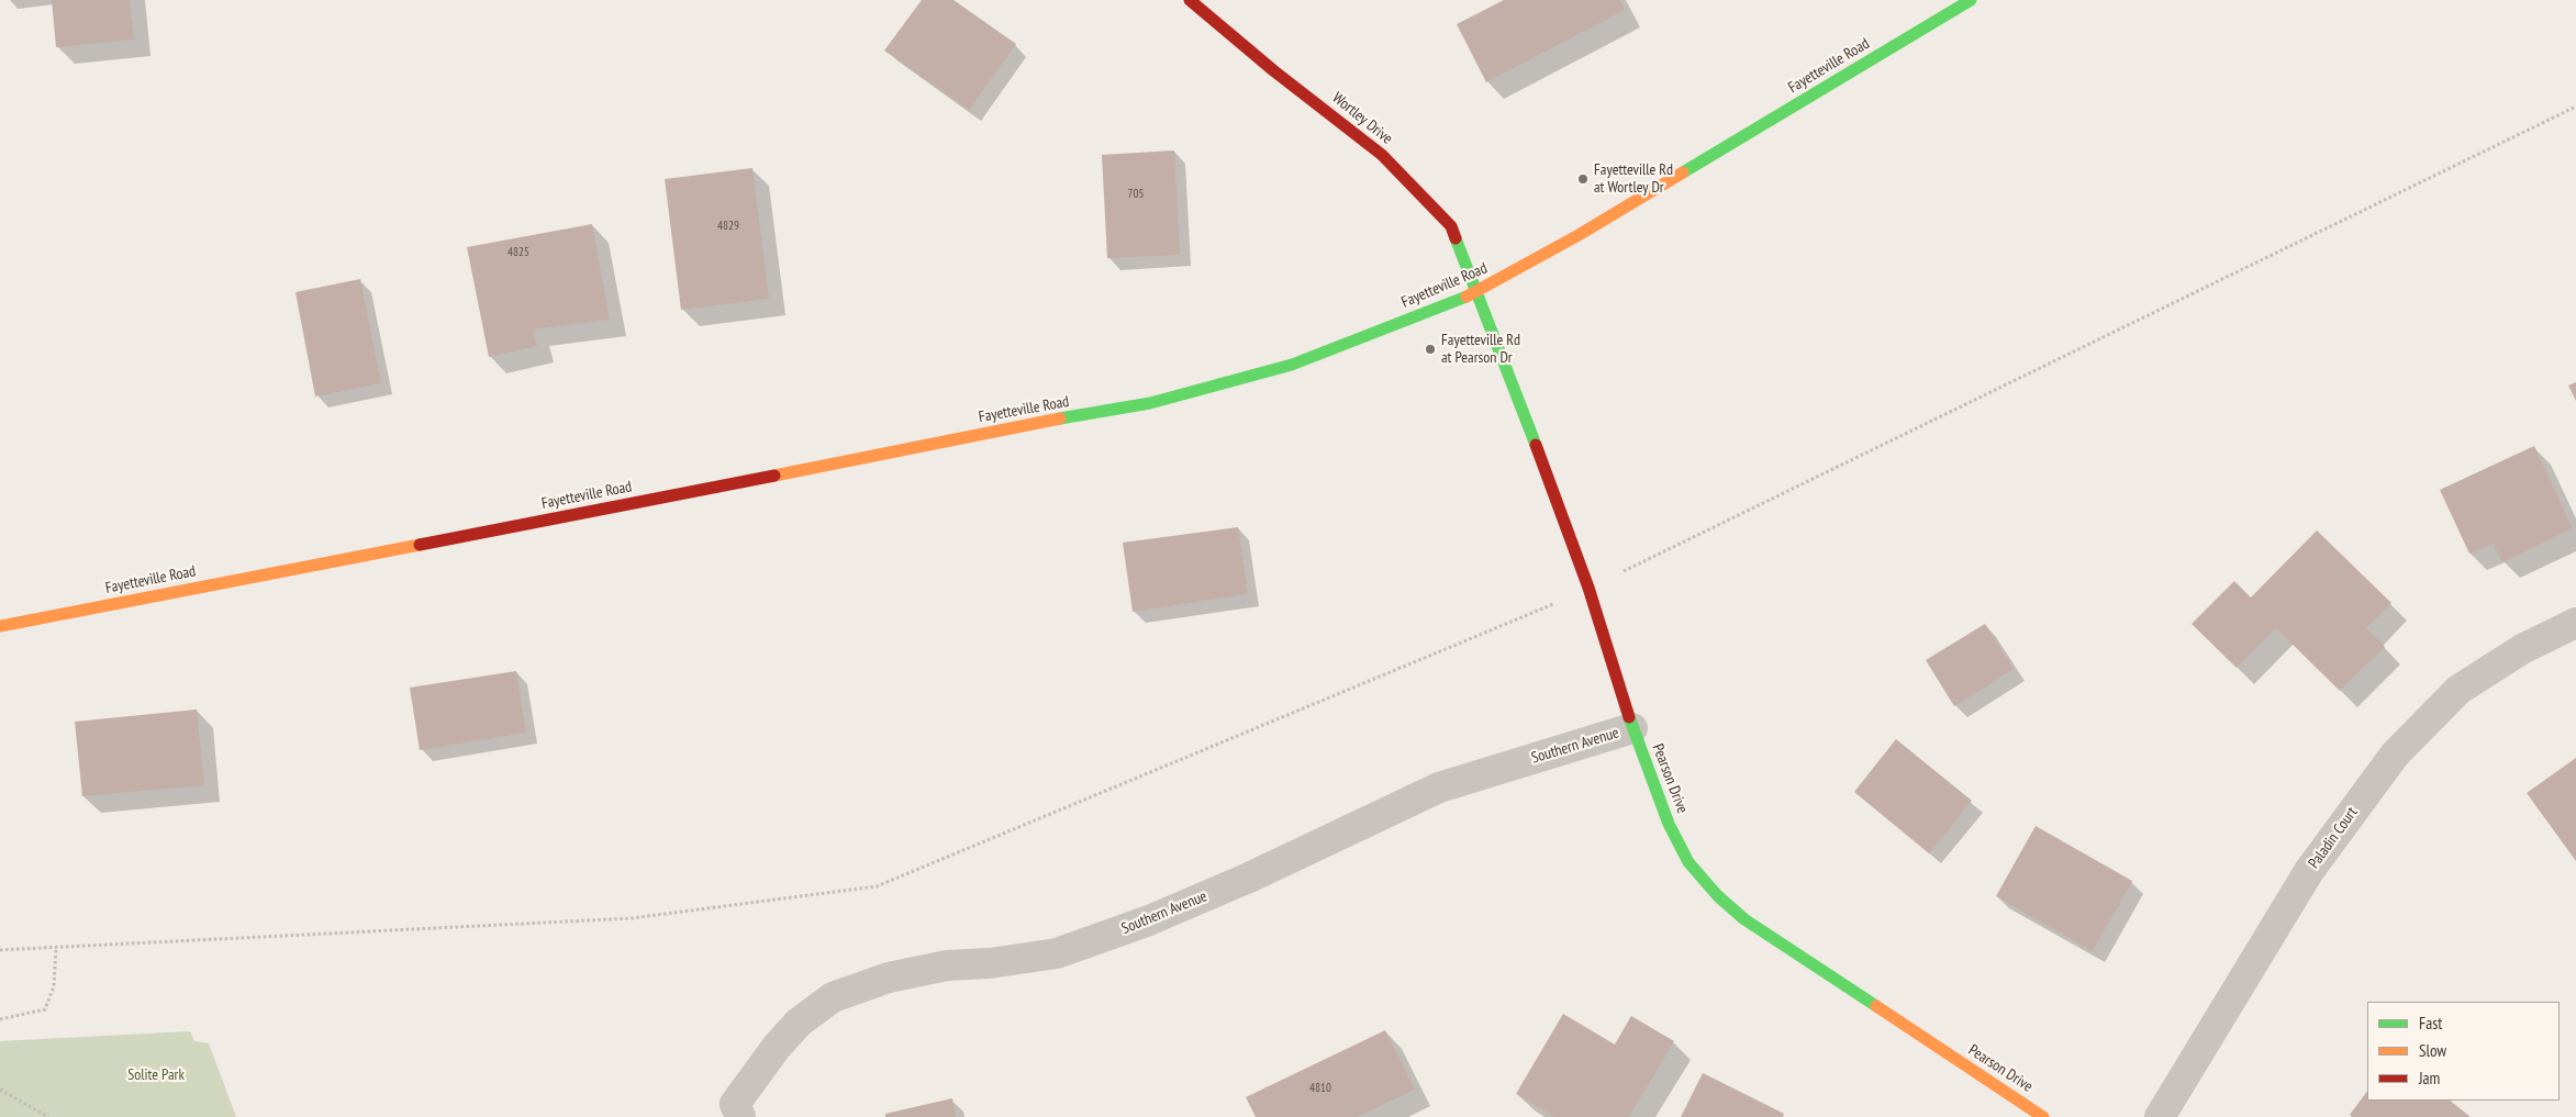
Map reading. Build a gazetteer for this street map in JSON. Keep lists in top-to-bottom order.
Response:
{
  "streets": {
    "main road": ["Fayetteville Road", "Wortley Drive", "Pearson Drive"],
    "street": ["Southern Avenue", "Paladin Court"]
  },
  "crossings": [
    ["Fayetteville Road", "Wortley Drive"],
    ["Fayetteville Road", "Pearson Drive"],
    ["Wortley Drive", "Pearson Drive"],
    ["Southern Avenue", "Pearson Drive"]
  ],
  "parks": ["Solite Park"],
  "places": ["Fayetteville Rd at Wortley Dr", "Fayetteville Rd at Pearson Dr"],
  "house_numbers": [
    "705",
    "4829",
    "4825",
    "4810"
  ],
  "legend": ["Fast", "Slow", "Jam"]
}
